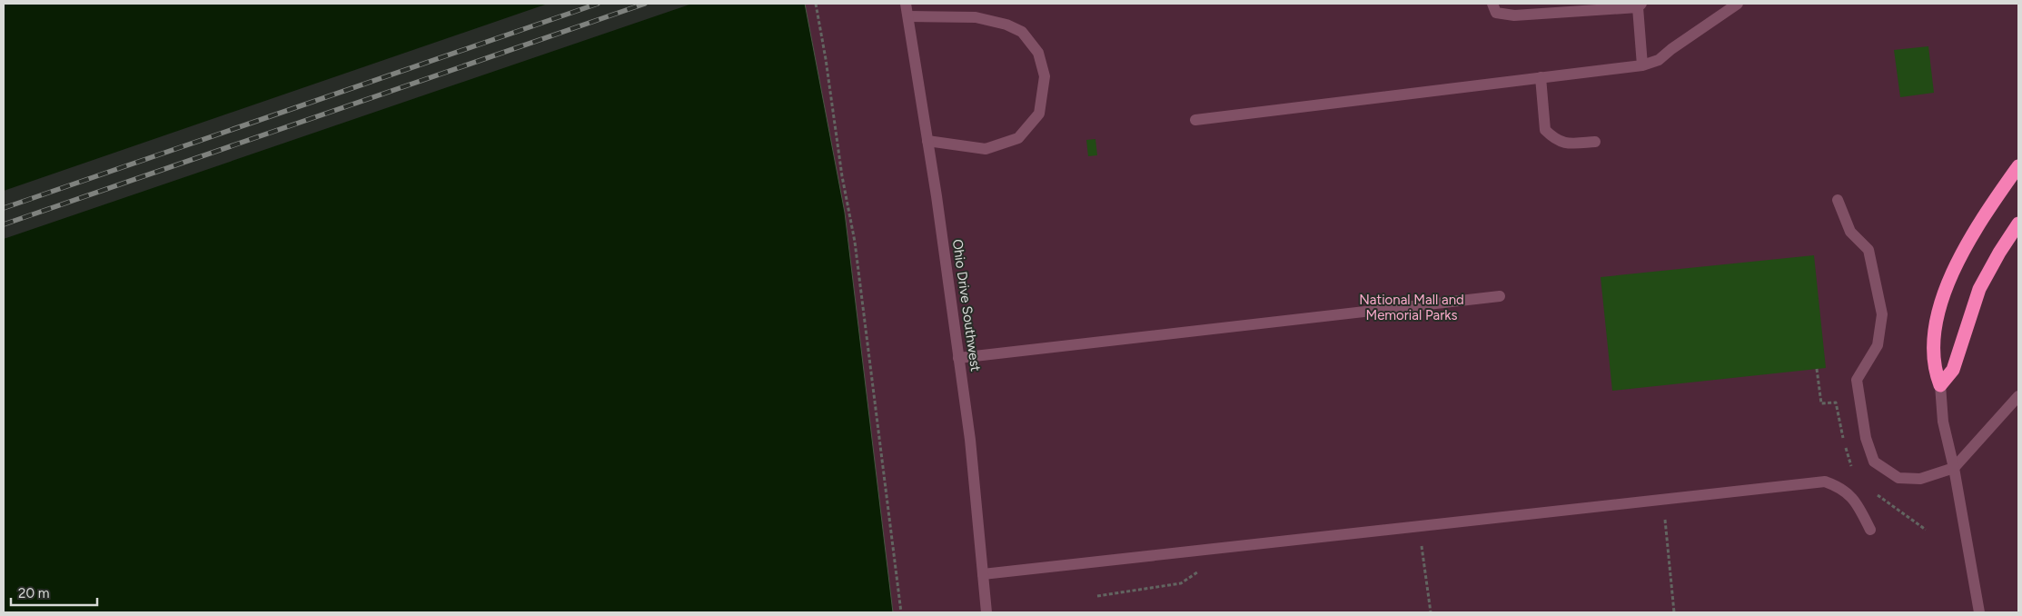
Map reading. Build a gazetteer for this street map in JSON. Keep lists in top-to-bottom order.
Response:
{
  "streets": {
    "street": ["Ohio Drive Southwest"]
  },
  "parks": ["National Mall and Memorial Parks"],
  "scale_bar": "20 m"
}
